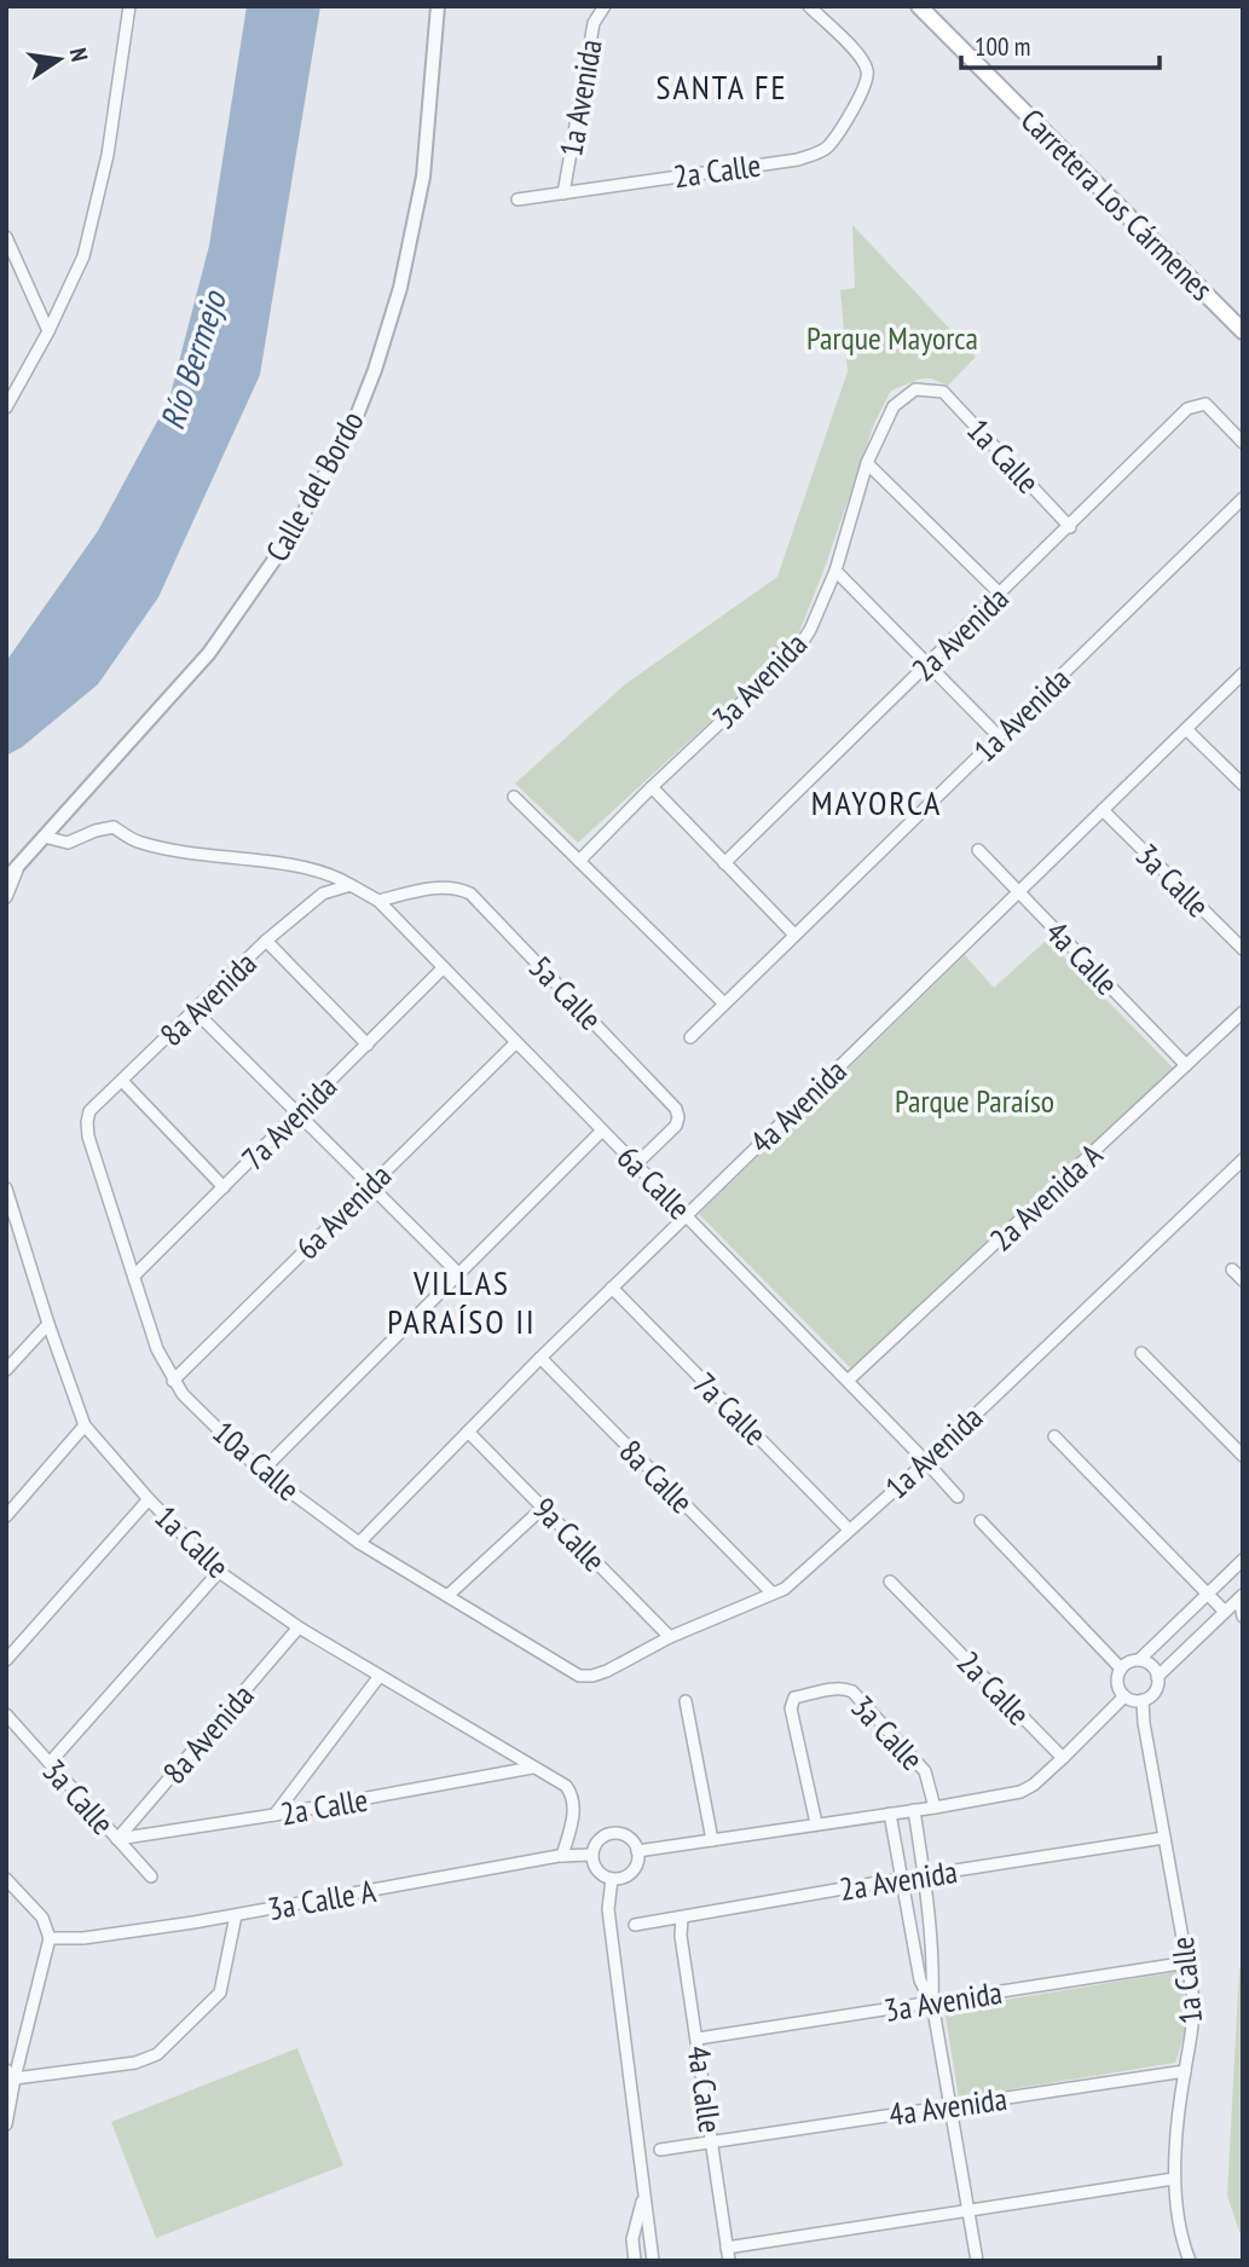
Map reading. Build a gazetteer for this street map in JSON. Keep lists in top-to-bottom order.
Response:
{
  "streets": {
    "main road": ["Carretera Los Cármenes"],
    "street": [
      "1a Avenida",
      "2a Calle",
      "1a Calle",
      "Calle del Bordo",
      "2a Avenida",
      "3a Avenida",
      "3a Calle",
      "4a Calle",
      "5a Calle",
      "8a Avenida",
      "4a Avenida",
      "7a Avenida",
      "6a Calle",
      "2a Avenida A",
      "6a Avenida",
      "7a Calle",
      "10a Calle",
      "8a Calle",
      "9a Calle",
      "3a Calle A"
    ]
  },
  "crossings": [
    ["1a Avenida", "2a Calle"],
    ["1a Avenida", "6a Calle"],
    ["1a Avenida", "7a Calle"],
    ["1a Avenida", "10a Calle"],
    ["1a Avenida", "8a Calle"],
    ["1a Avenida", "9a Calle"],
    ["2a Calle", "1a Calle"],
    ["2a Calle", "3a Calle"],
    ["2a Calle", "8a Avenida"],
    ["1a Calle", "2a Avenida"],
    ["1a Calle", "3a Avenida"],
    ["1a Calle", "8a Avenida"],
    ["1a Calle", "4a Avenida"],
    ["1a Calle", "3a Calle A"],
    ["Calle del Bordo", "6a Calle"],
    ["2a Avenida", "3a Calle"],
    ["2a Avenida", "4a Calle"],
    ["3a Avenida", "3a Calle"],
    ["3a Avenida", "4a Calle"],
    ["3a Calle", "8a Avenida"],
    ["3a Calle", "4a Avenida"],
    ["4a Calle", "4a Avenida"],
    ["4a Calle", "2a Avenida A"],
    ["5a Calle", "6a Calle"],
    ["8a Avenida", "6a Calle"],
    ["8a Avenida", "10a Calle"],
    ["4a Avenida", "6a Calle"],
    ["4a Avenida", "7a Calle"],
    ["4a Avenida", "10a Calle"],
    ["4a Avenida", "8a Calle"],
    ["4a Avenida", "9a Calle"],
    ["7a Avenida", "6a Calle"],
    ["7a Avenida", "10a Calle"],
    ["6a Calle", "2a Avenida A"],
    ["6a Calle", "6a Avenida"],
    ["6a Avenida", "10a Calle"]
  ],
  "districts": ["SANTA FE", "MAYORCA", "VILLAS PARAÍSO II"],
  "water": ["Río Bermejo"],
  "parks": ["Parque Mayorca", "Parque Paraíso"],
  "scale_bar": "100 m",
  "north": "right"
}
